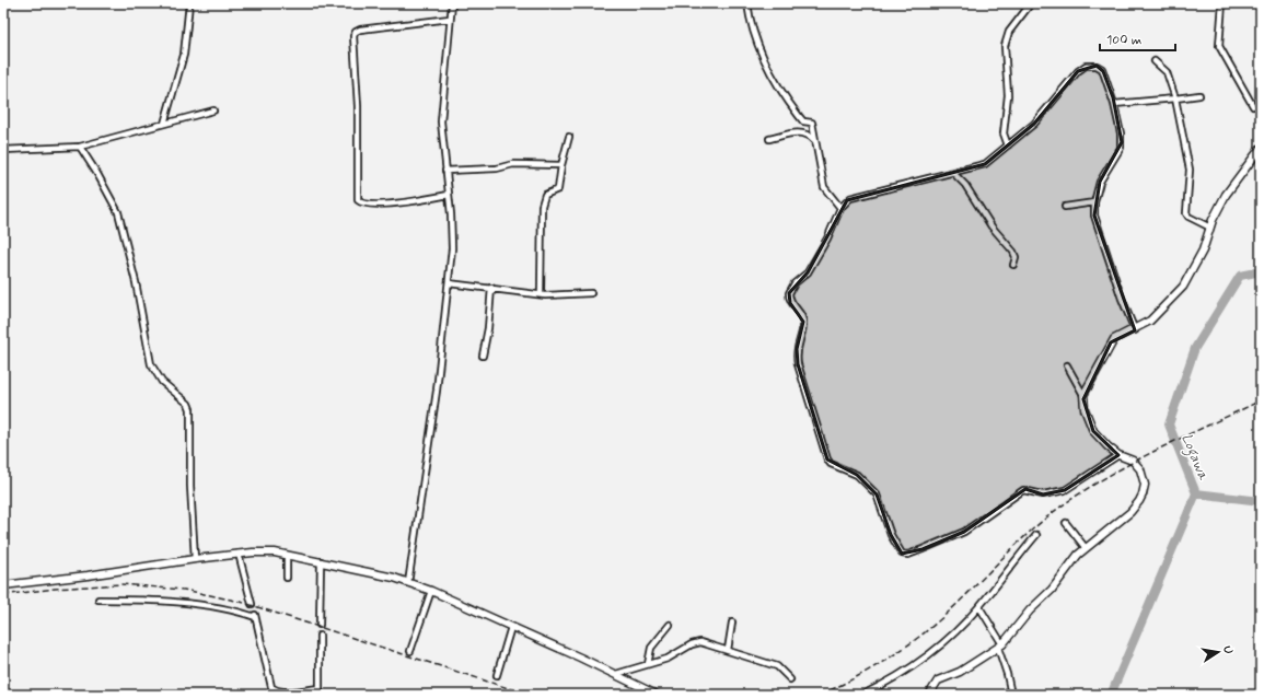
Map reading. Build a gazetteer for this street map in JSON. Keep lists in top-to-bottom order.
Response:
{
  "water": ["Logawa"],
  "scale_bar": "100 m",
  "north": "right"
}
